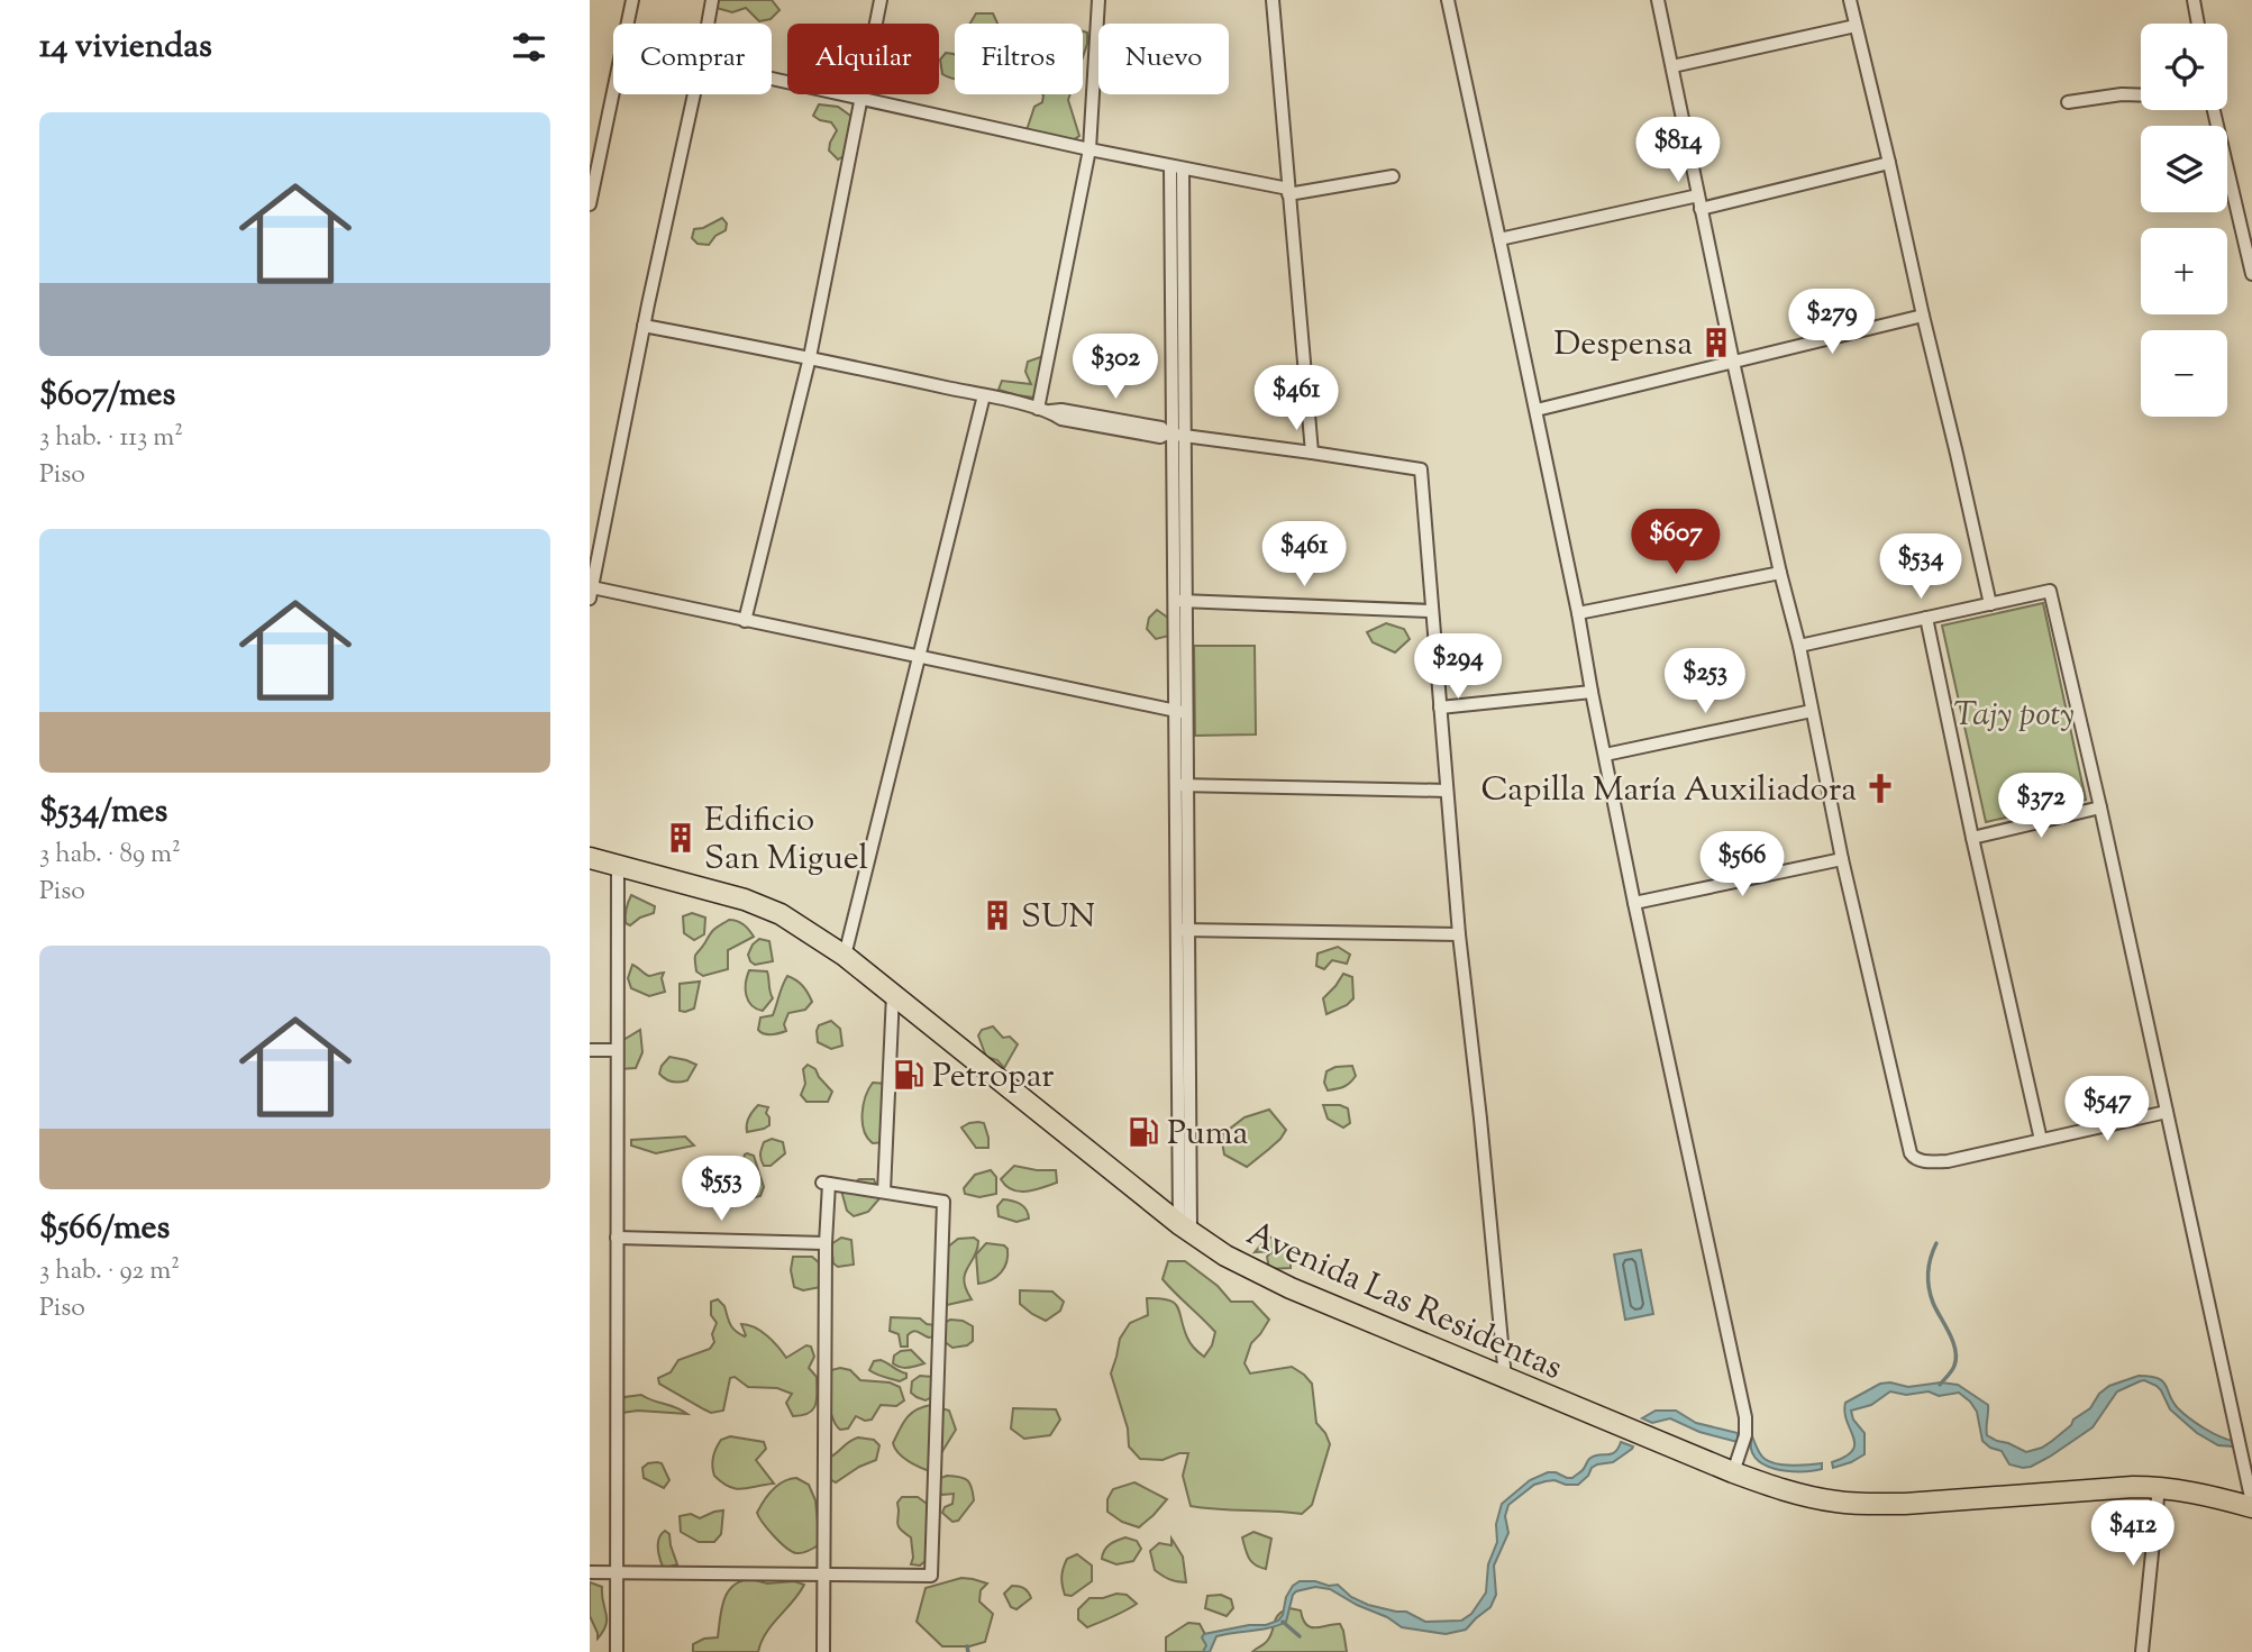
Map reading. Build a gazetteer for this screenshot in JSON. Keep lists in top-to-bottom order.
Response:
{
  "streets": {
    "main road": ["Avenida Las Residentas"]
  },
  "parks": ["Tajy poty"],
  "places": {
    "building": ["Despensa", "Edificio San Miguel", "SUN"],
    "church": ["Capilla María Auxiliadora"],
    "fuel station": ["Petropar", "Puma"]
  },
  "page": {
    "heading": "14 viviendas",
    "map_buttons": ["+", "−"],
    "chip": [
      "Comprar",
      "Alquilar",
      "Filtros",
      "Nuevo"
    ],
    "list": [
      {
        "name": "$607/mes",
        "note": "3 hab. · 113 m² · Piso"
      },
      {
        "name": "$534/mes",
        "note": "3 hab. · 89 m² · Piso"
      },
      {
        "name": "$566/mes",
        "note": "3 hab. · 92 m² · Piso"
      }
    ],
    "price": [
      "$814",
      "$279",
      "$302",
      "$461",
      "$607",
      "$461",
      "$534",
      "$294",
      "$253",
      "$372",
      "$566",
      "$547",
      "$553",
      "$412"
    ]
  }
}
